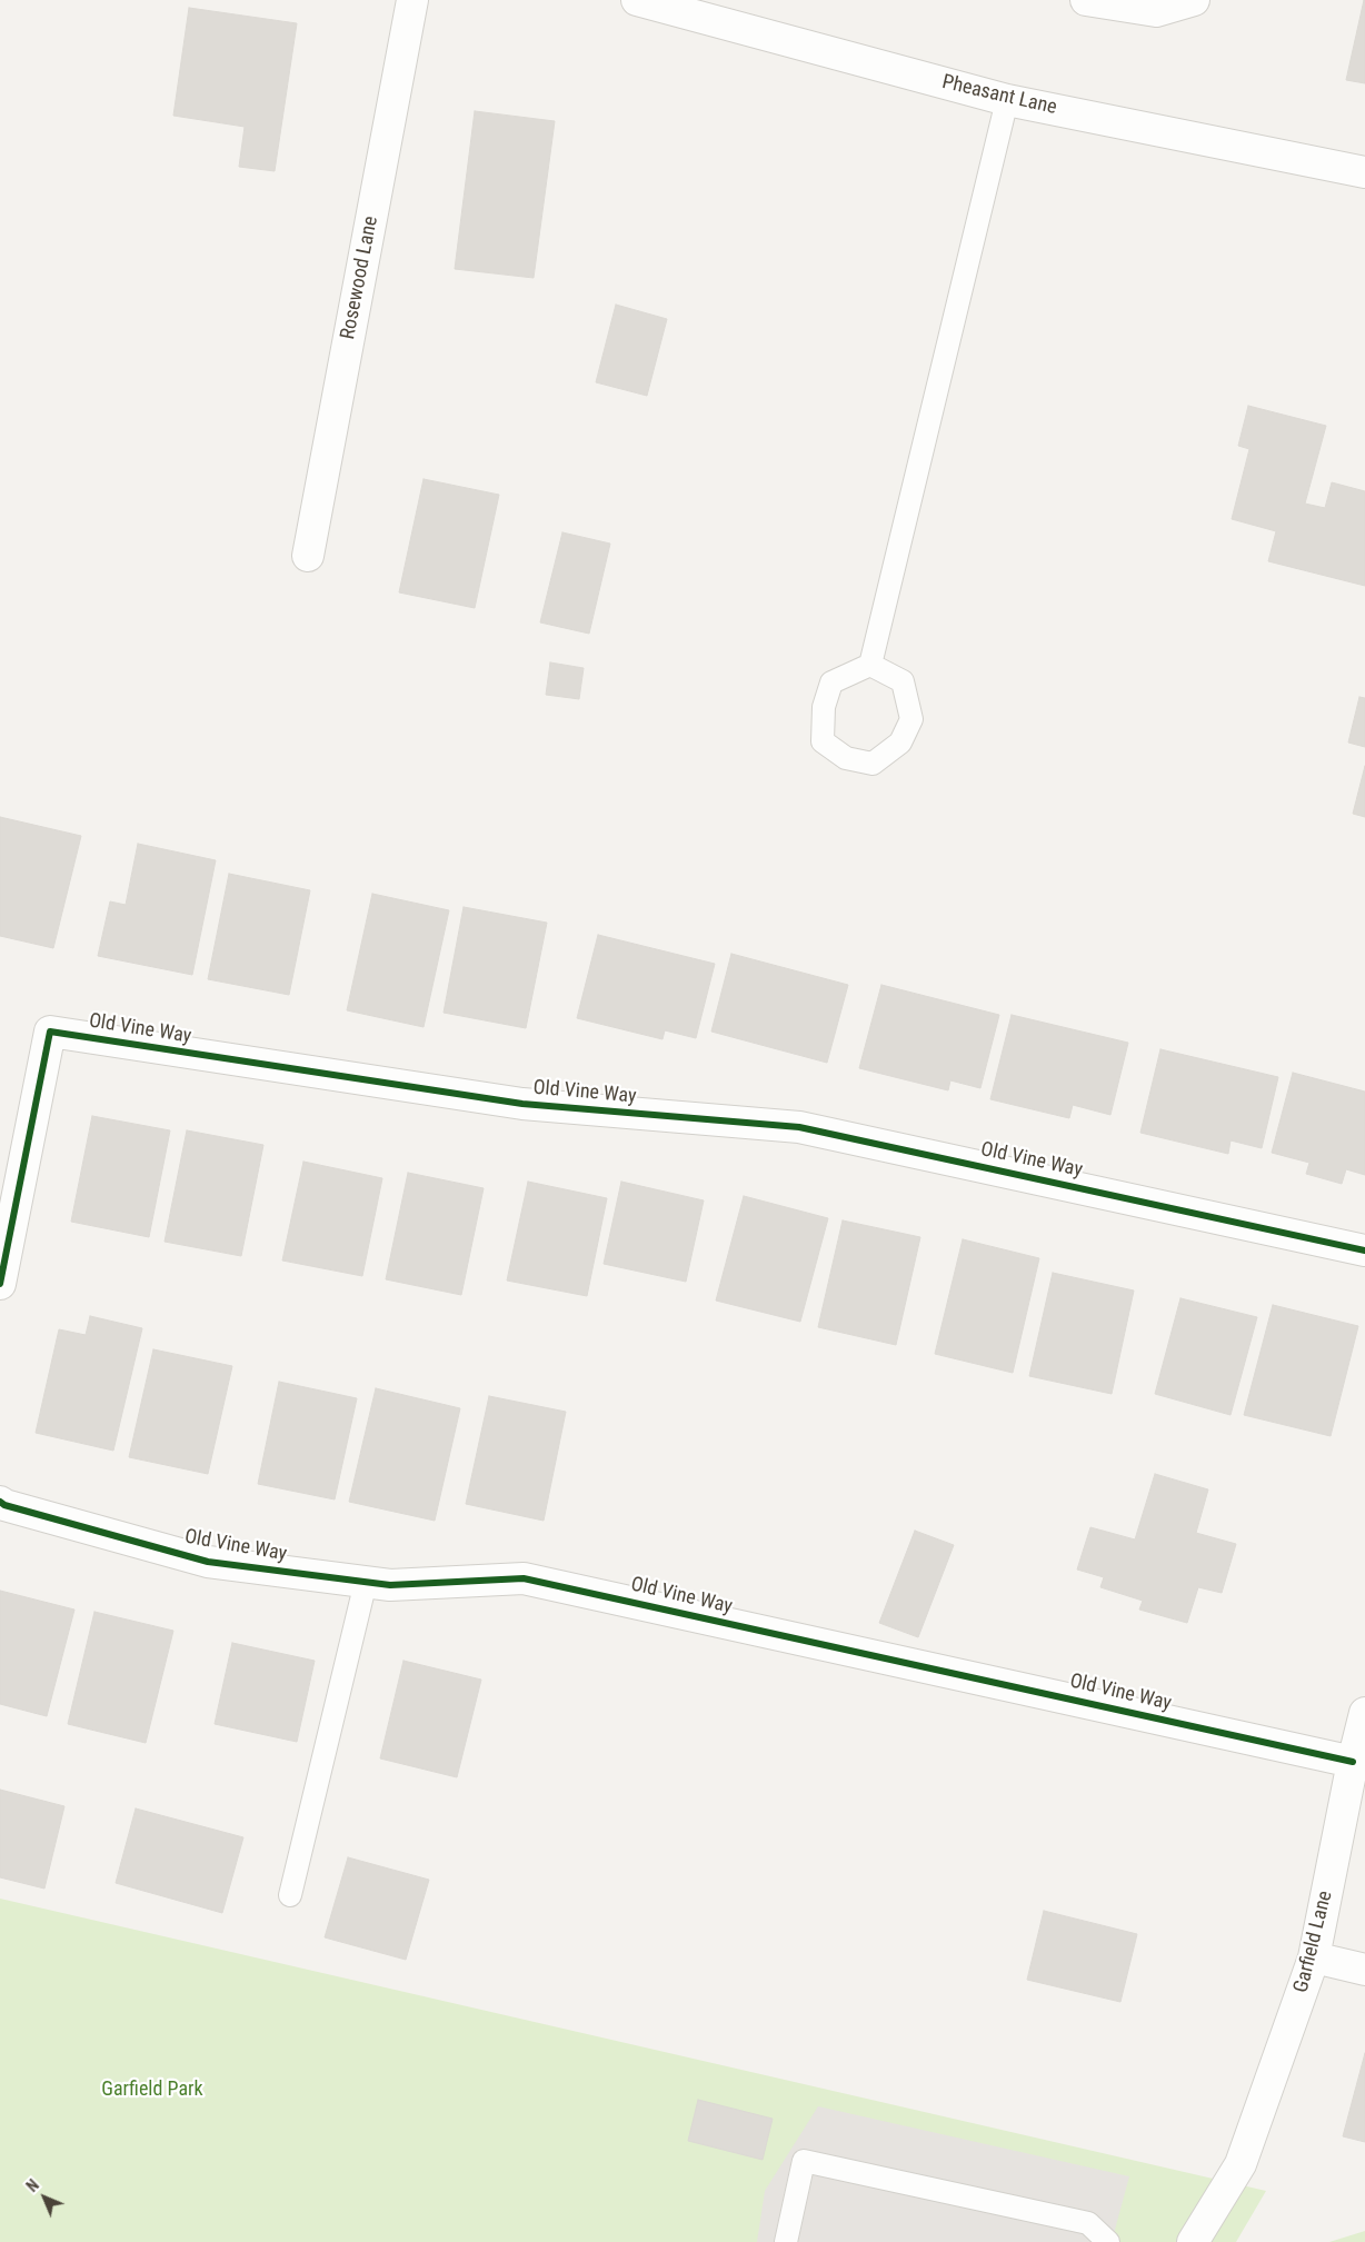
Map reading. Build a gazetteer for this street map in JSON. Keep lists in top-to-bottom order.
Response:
{
  "streets": {
    "street": [
      "Pheasant Lane",
      "Rosewood Lane",
      "Old Vine Way",
      "Garfield Lane"
    ]
  },
  "crossings": [
    ["Old Vine Way", "Garfield Lane"]
  ],
  "parks": ["Garfield Park"],
  "north": "top left"
}
